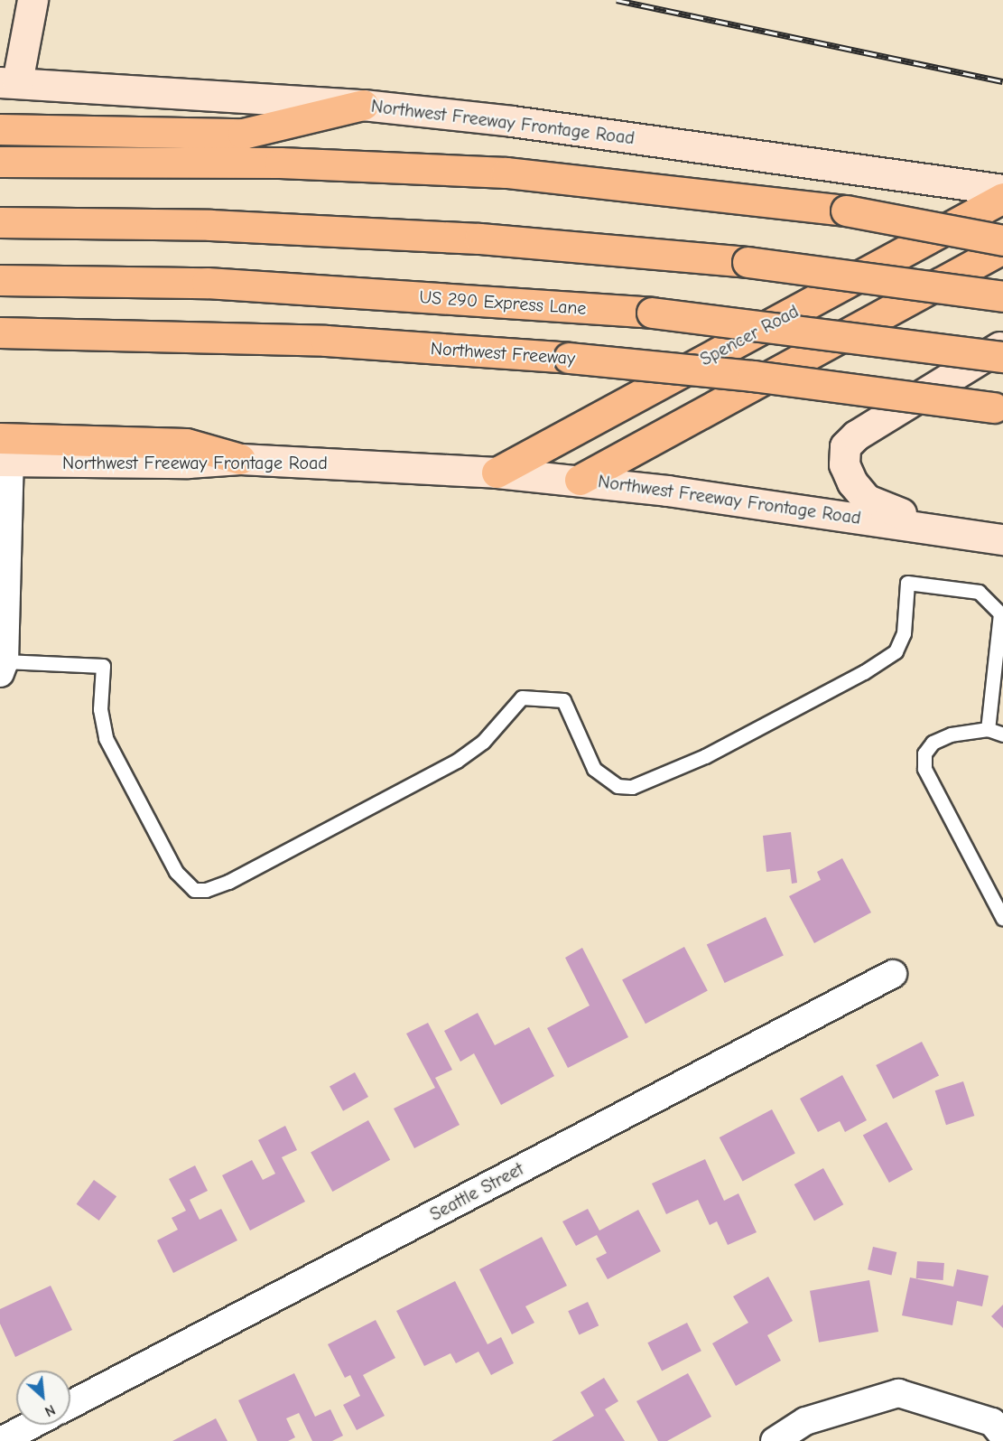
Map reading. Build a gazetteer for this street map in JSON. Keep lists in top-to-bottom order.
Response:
{
  "streets": {
    "main road": [
      "Northwest Freeway Frontage Road",
      "US 290 Express Lane",
      "Spencer Road",
      "Northwest Freeway"
    ],
    "street": ["Seattle Street"]
  },
  "crossings": [
    ["Northwest Freeway Frontage Road", "Spencer Road"]
  ],
  "north": "bottom right"
}
